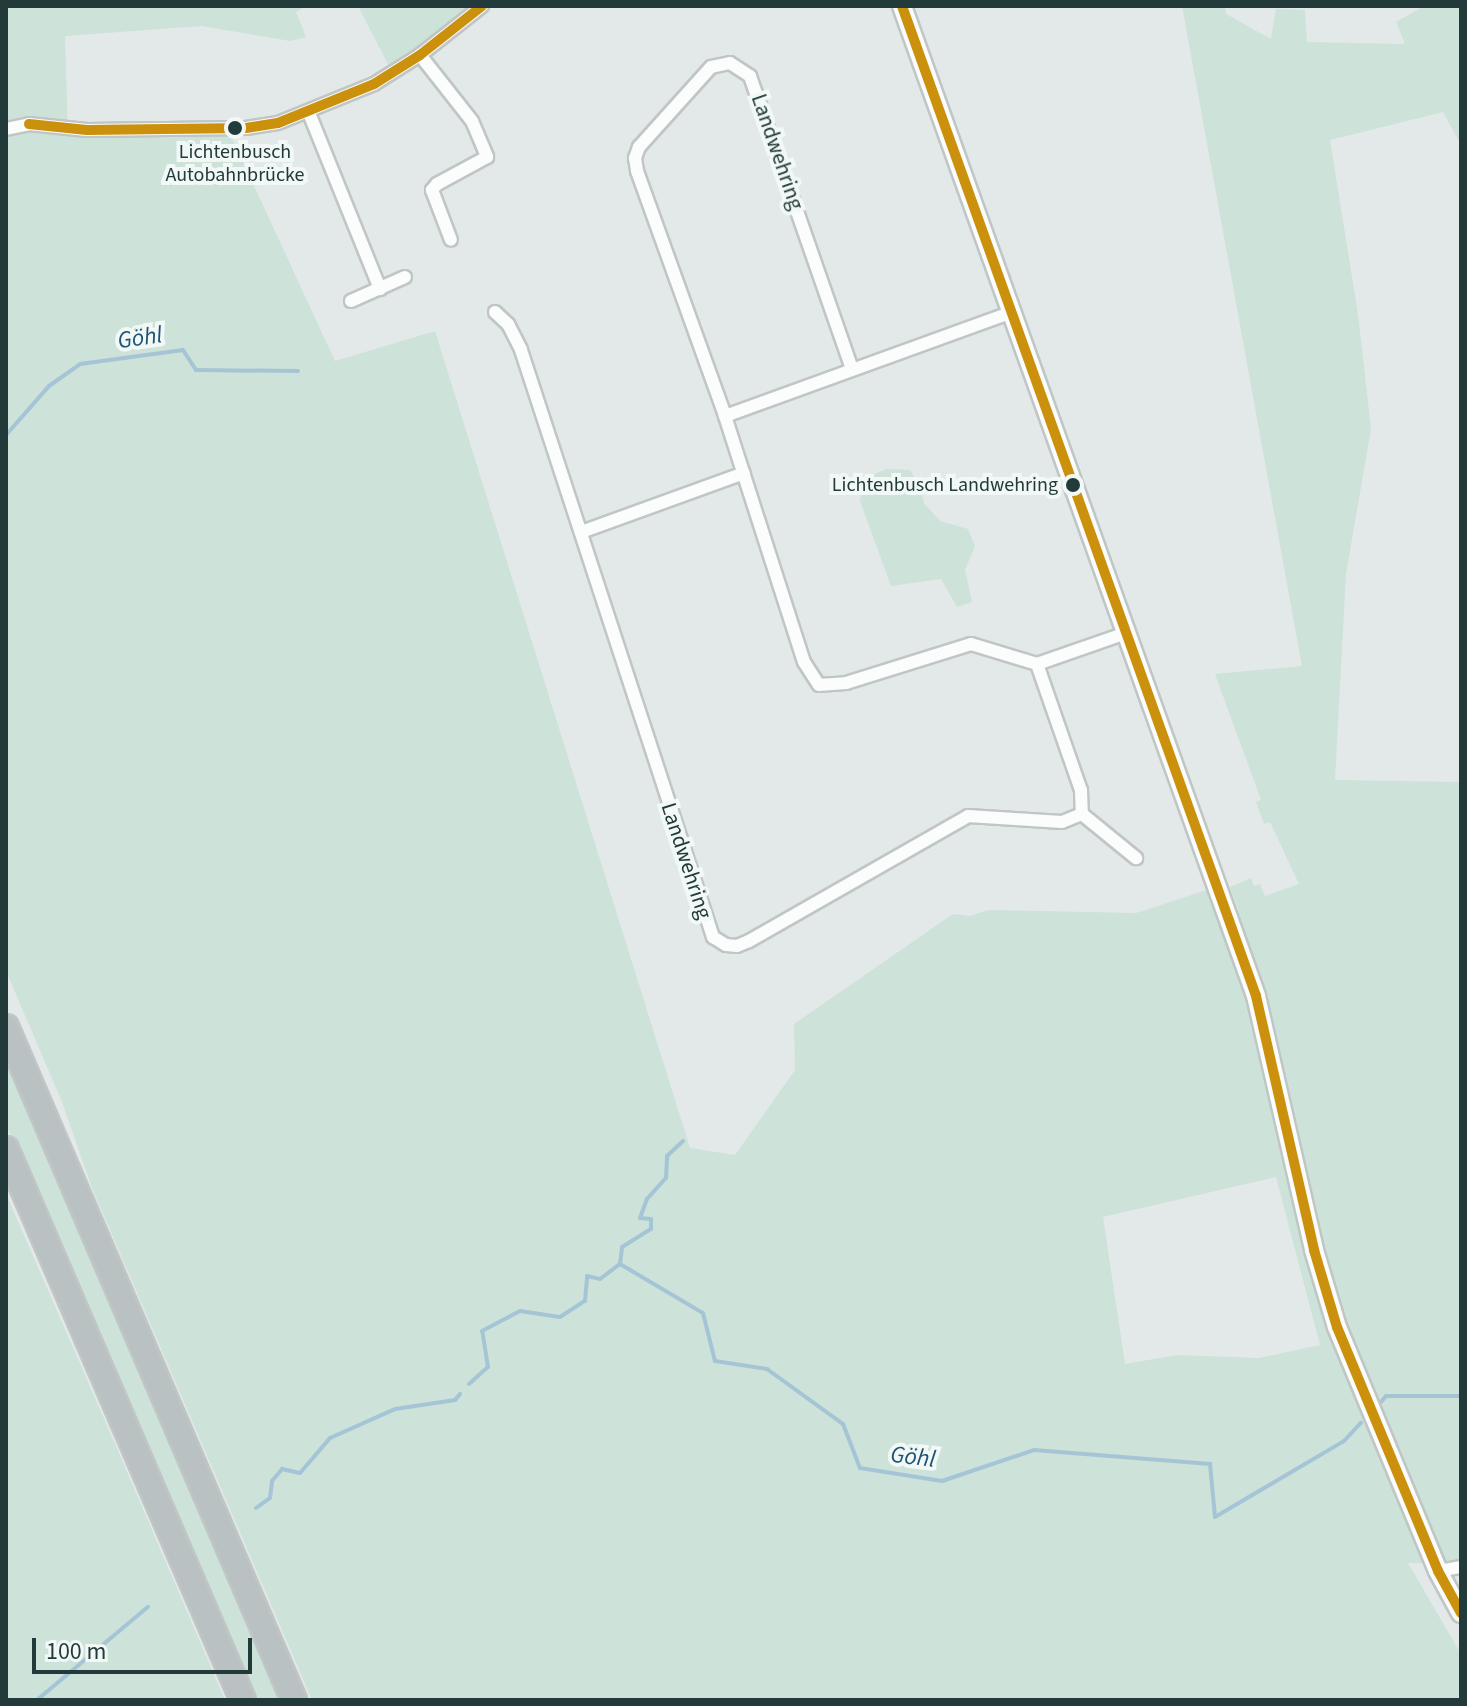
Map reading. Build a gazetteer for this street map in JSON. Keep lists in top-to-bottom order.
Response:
{
  "streets": {
    "street": ["Landwehring"]
  },
  "water": ["Göhl"],
  "places": ["Lichtenbusch Autobahnbrücke", "Lichtenbusch Landwehring"],
  "scale_bar": "100 m"
}
